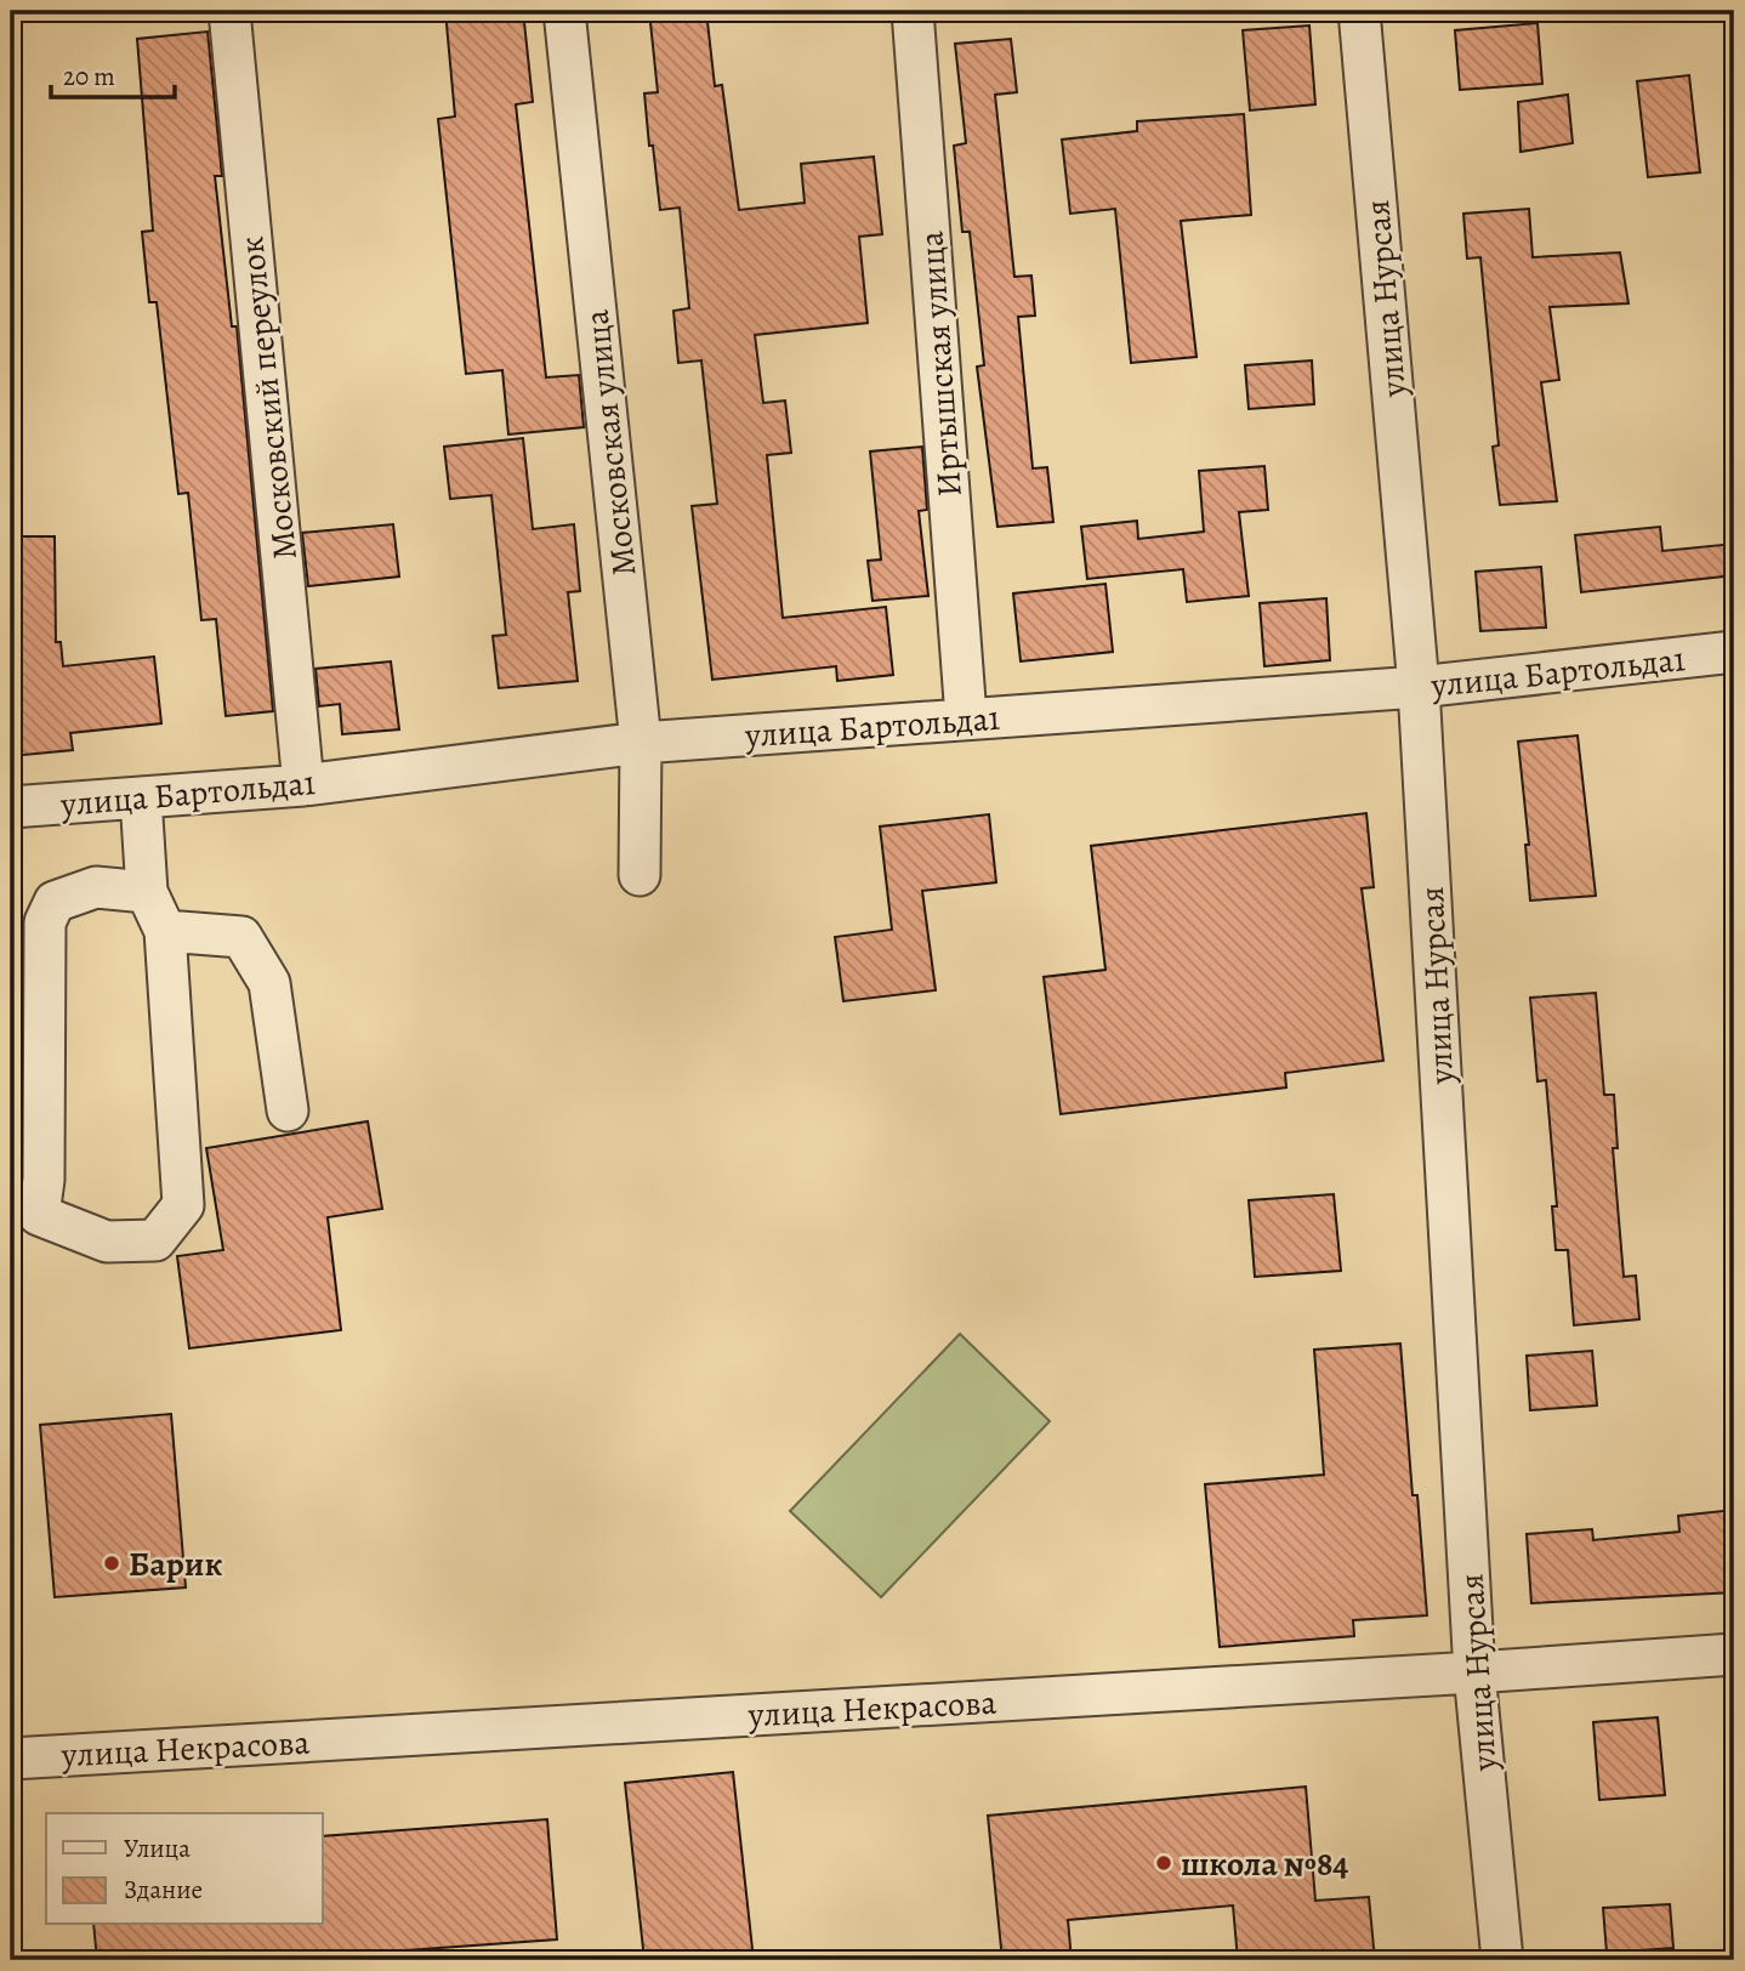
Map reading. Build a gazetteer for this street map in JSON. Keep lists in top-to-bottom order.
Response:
{
  "streets": {
    "street": [
      "улица Нурсая",
      "Иртышская улица",
      "Московский переулок",
      "Московская улица",
      "улица Бартольда1",
      "улица Некрасова"
    ]
  },
  "crossings": [
    ["улица Нурсая", "улица Бартольда1"],
    ["улица Нурсая", "улица Некрасова"],
    ["Иртышская улица", "улица Бартольда1"],
    ["Московский переулок", "улица Бартольда1"],
    ["Московская улица", "улица Бартольда1"]
  ],
  "places": ["Барик", "школа №84"],
  "legend": ["Улица", "Здание"],
  "scale_bar": "20 m"
}
